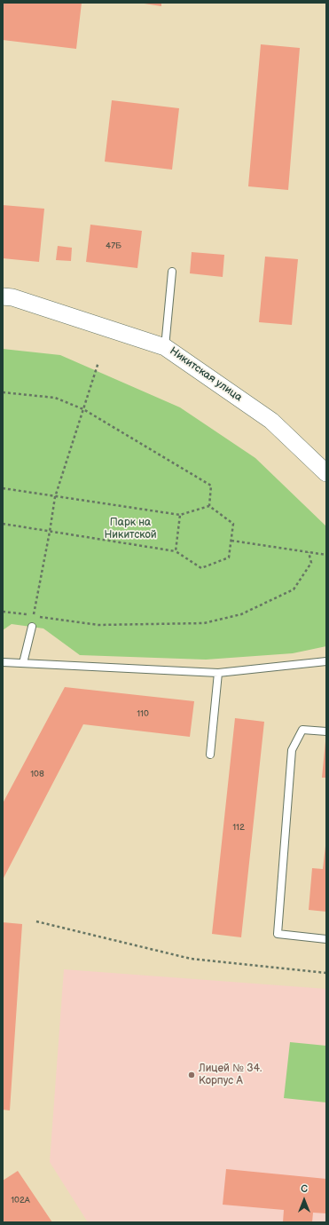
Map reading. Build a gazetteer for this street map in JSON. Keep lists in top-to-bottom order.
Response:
{
  "streets": {
    "street": ["Никитская улица"]
  },
  "parks": ["Парк на Никитской"],
  "places": ["Лицей № 34. Корпус А"],
  "house_numbers": [
    "47Б",
    "110",
    "108",
    "112",
    "102А"
  ],
  "north": "top"
}
